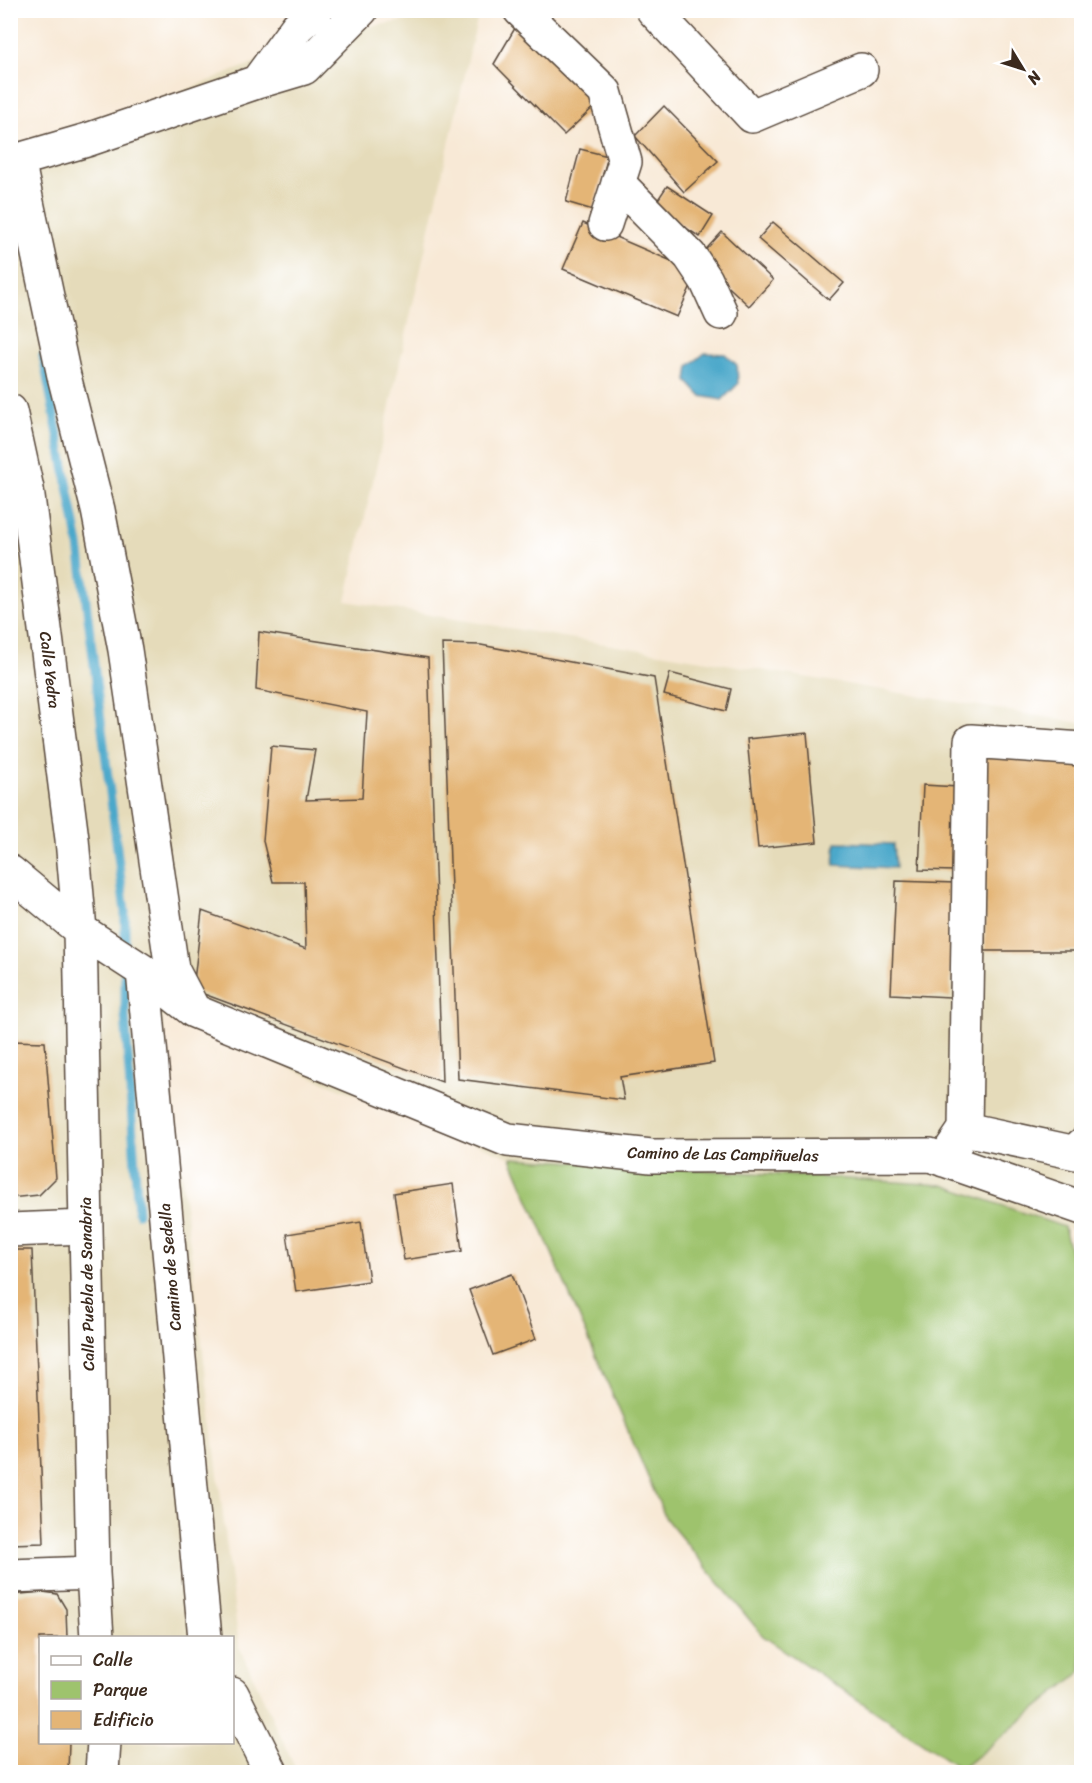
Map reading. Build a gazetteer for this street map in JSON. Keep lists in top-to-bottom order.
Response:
{
  "streets": {
    "street": [
      "Calle Yedra",
      "Camino de Las Campiñuelas",
      "Camino de Sedella",
      "Calle Puebla de Sanabria"
    ]
  },
  "crossings": [
    ["Calle Yedra", "Calle Puebla de Sanabria"],
    ["Camino de Las Campiñuelas", "Camino de Sedella"]
  ],
  "legend": ["Calle", "Parque", "Edificio"],
  "north": "bottom right"
}
